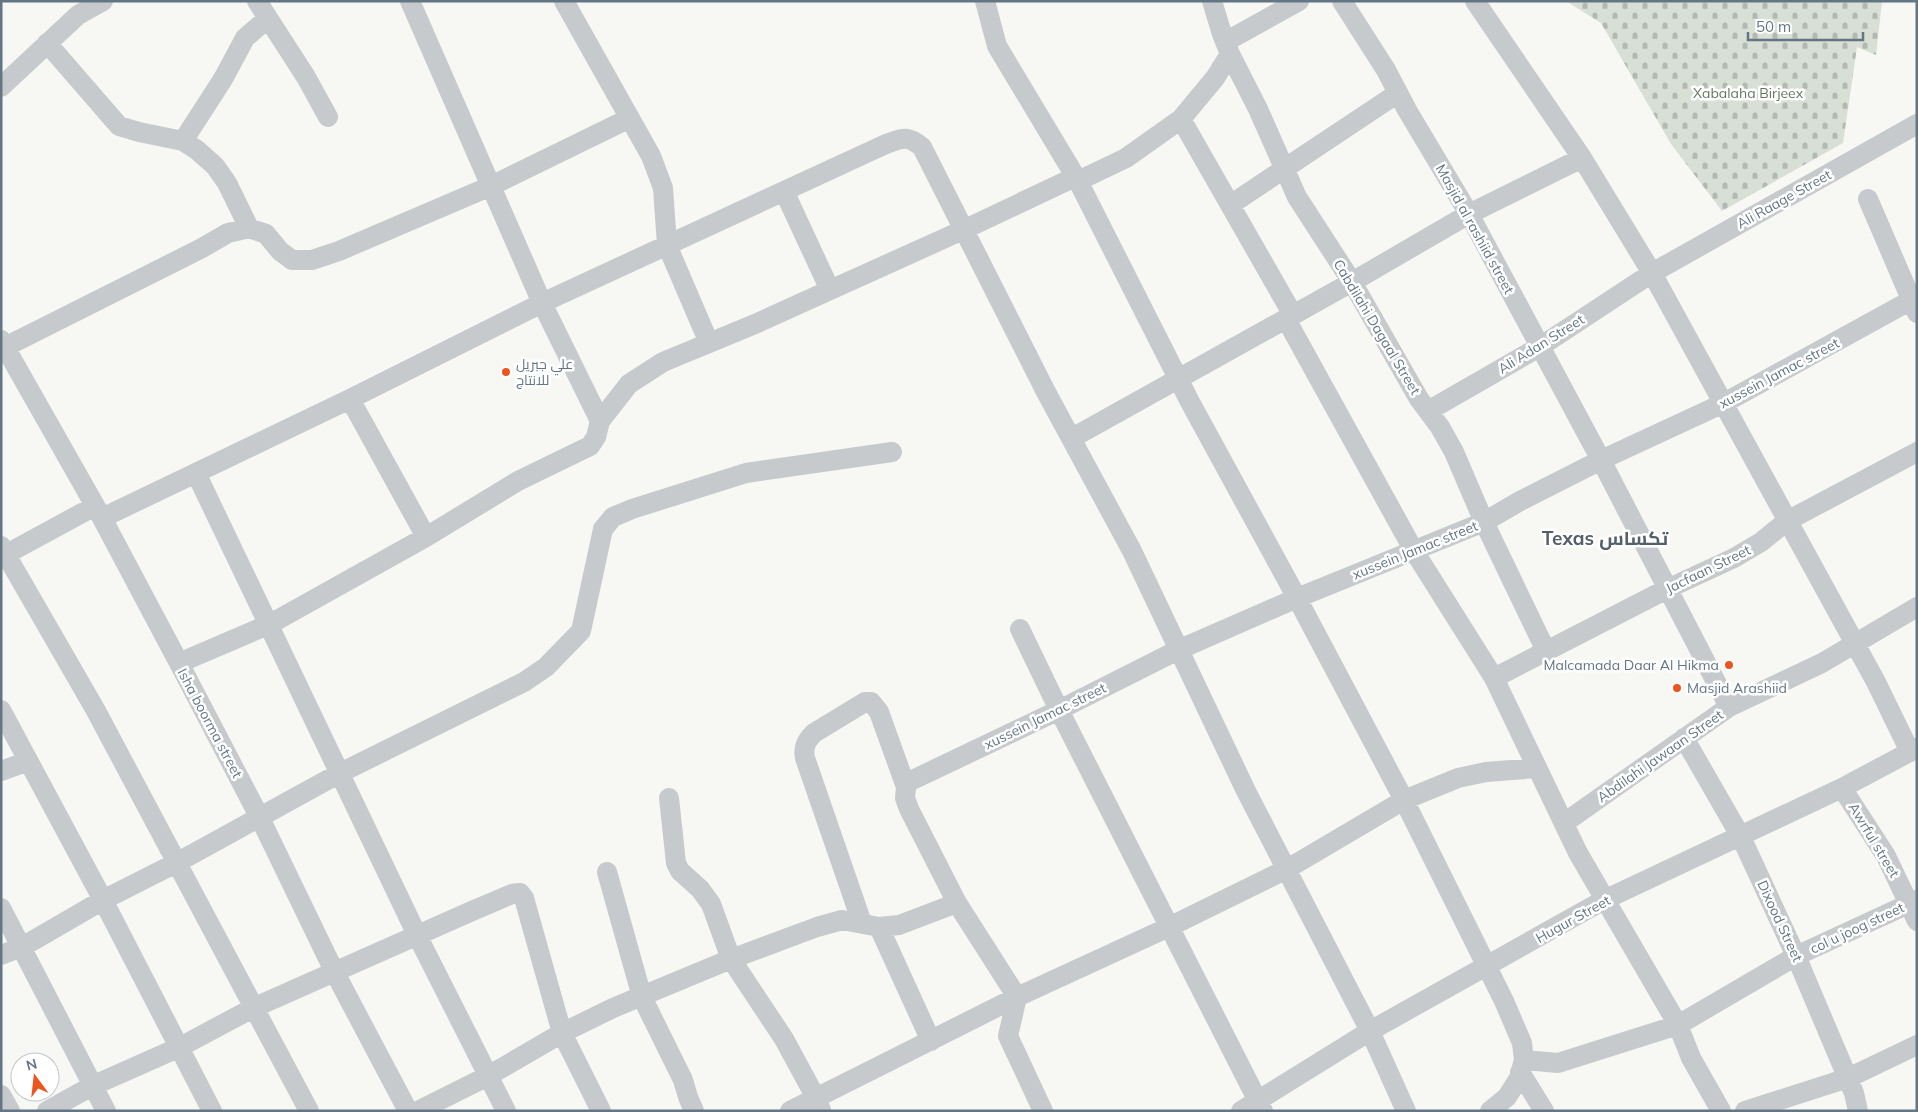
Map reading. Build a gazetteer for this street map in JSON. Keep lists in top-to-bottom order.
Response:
{
  "streets": {
    "street": [
      "Ali Raage Street",
      "Masjid al rashiid street",
      "Cabdilahi Dagaal Street",
      "Ali Adan Street",
      "xussein Jamac street",
      "Jacfaan Street",
      "Isha boorma street",
      "Abdilahi Jawaan Street",
      "Awrful street",
      "Hugur Street",
      "Dixood Street",
      "col u joog street"
    ]
  },
  "crossings": [
    ["Ali Raage Street", "Ali Adan Street"],
    ["Masjid al rashiid street", "Ali Adan Street"],
    ["Masjid al rashiid street", "xussein Jamac street"],
    ["Masjid al rashiid street", "Jacfaan Street"],
    ["Masjid al rashiid street", "Abdilahi Jawaan Street"],
    ["Cabdilahi Dagaal Street", "Ali Adan Street"],
    ["Cabdilahi Dagaal Street", "xussein Jamac street"],
    ["Cabdilahi Dagaal Street", "Jacfaan Street"],
    ["Abdilahi Jawaan Street", "Dixood Street"],
    ["Awrful street", "Hugur Street"],
    ["Awrful street", "col u joog street"],
    ["Hugur Street", "Dixood Street"],
    ["Dixood Street", "col u joog street"]
  ],
  "districts": ["Texas تكساس"],
  "parks": ["Xabalaha Birjeex"],
  "places": ["علي جبريل للانتاج", "Malcamada Daar Al Hikma", "Masjid Arashiid"],
  "scale_bar": "50 m",
  "north": "top"
}
